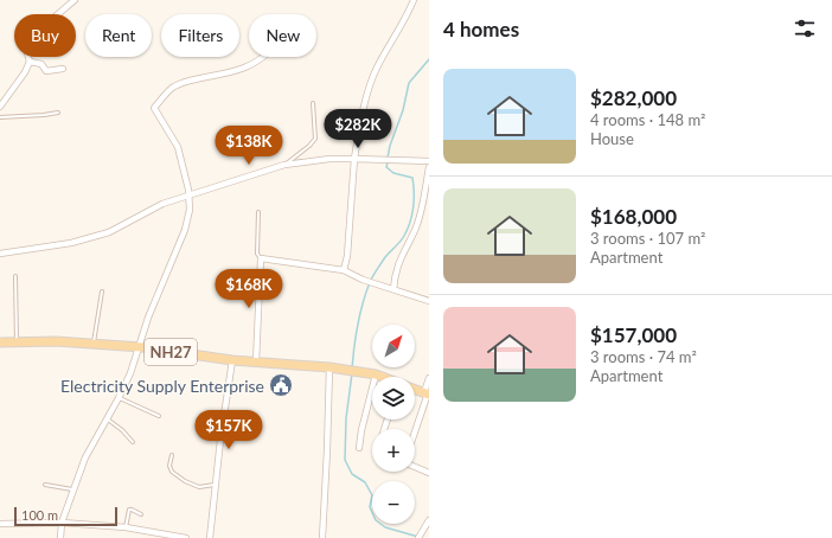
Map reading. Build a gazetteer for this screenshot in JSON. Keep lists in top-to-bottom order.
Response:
{
  "streets": {
    "main road": ["NH27"]
  },
  "places": {
    "public building": ["Electricity Supply Enterprise"]
  },
  "scale_bar": "100 m",
  "north": "top right",
  "page": {
    "heading": "4 homes",
    "chip": [
      "Buy",
      "Rent",
      "Filters",
      "New"
    ],
    "list": [
      {
        "name": "$282,000",
        "note": "4 rooms · 148 m² · House"
      },
      {
        "name": "$168,000",
        "note": "3 rooms · 107 m² · Apartment"
      },
      {
        "name": "$157,000",
        "note": "3 rooms · 74 m² · Apartment"
      }
    ],
    "price": [
      "$282K",
      "$138K",
      "$168K",
      "$157K"
    ],
    "map_buttons": ["+", "−"],
    "scale": "100 m"
  }
}
